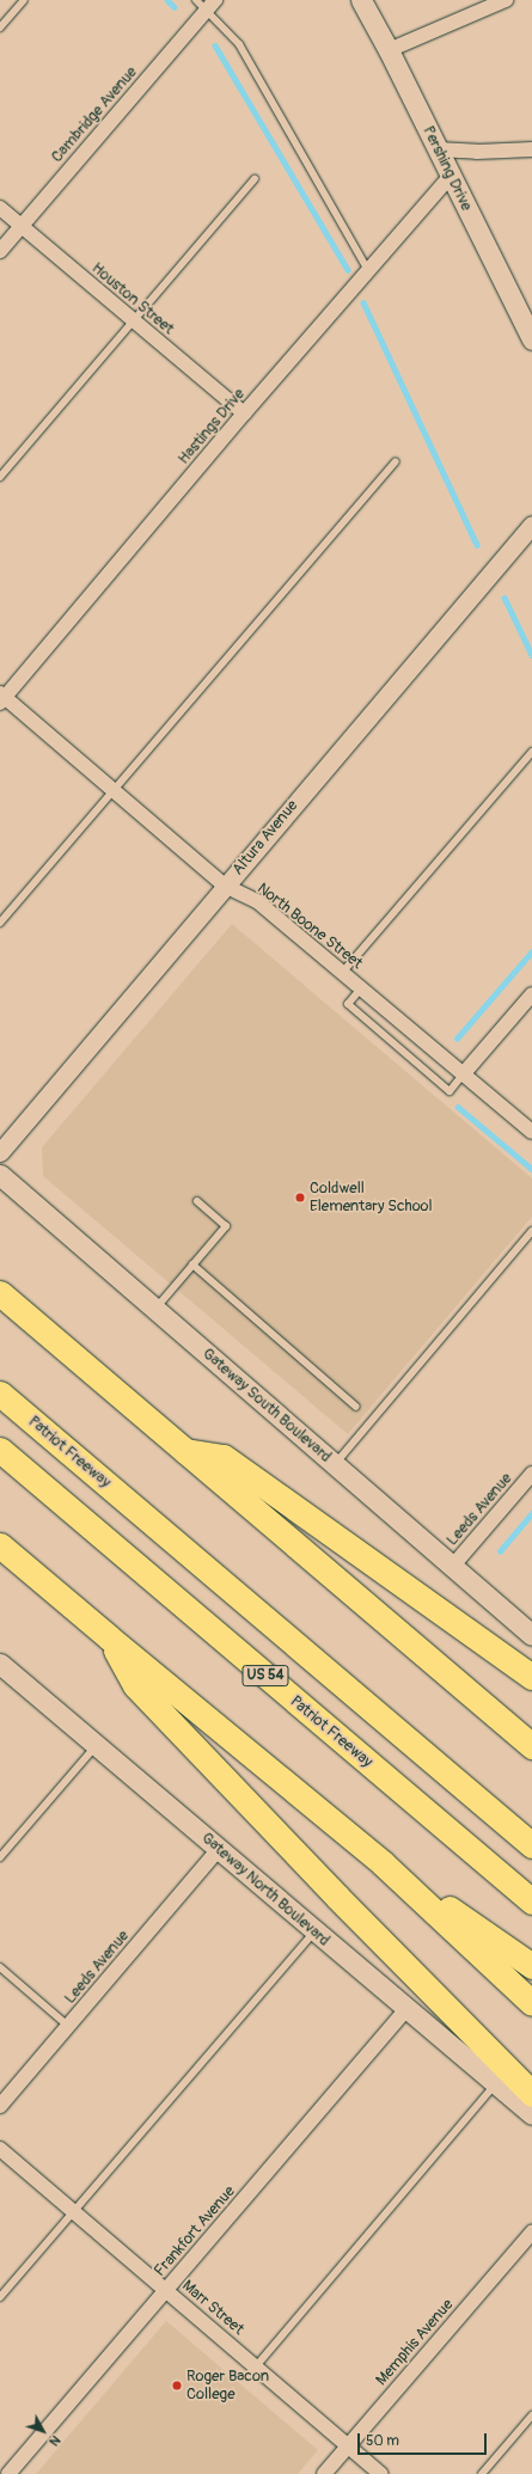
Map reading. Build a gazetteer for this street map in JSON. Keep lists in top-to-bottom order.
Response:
{
  "streets": {
    "highway": ["Patriot Freeway", "US 54"],
    "main road": ["Pershing Drive", "Gateway South Boulevard", "Gateway North Boulevard"],
    "street": [
      "Cambridge Avenue",
      "Houston Street",
      "Hastings Drive",
      "Altura Avenue",
      "North Boone Street",
      "Leeds Avenue",
      "Frankfort Avenue",
      "Marr Street",
      "Memphis Avenue"
    ]
  },
  "crossings": [
    ["Cambridge Avenue", "Houston Street"],
    ["Pershing Drive", "Hastings Drive"],
    ["Houston Street", "Hastings Drive"],
    ["Hastings Drive", "North Boone Street"],
    ["Altura Avenue", "North Boone Street"],
    ["Gateway South Boulevard", "Leeds Avenue"],
    ["Leeds Avenue", "Gateway North Boulevard"],
    ["Gateway North Boulevard", "Frankfort Avenue"],
    ["Frankfort Avenue", "Marr Street"],
    ["Marr Street", "Memphis Avenue"]
  ],
  "places": ["Coldwell Elementary School", "Roger Bacon College"],
  "scale_bar": "50 m",
  "north": "bottom right"
}
